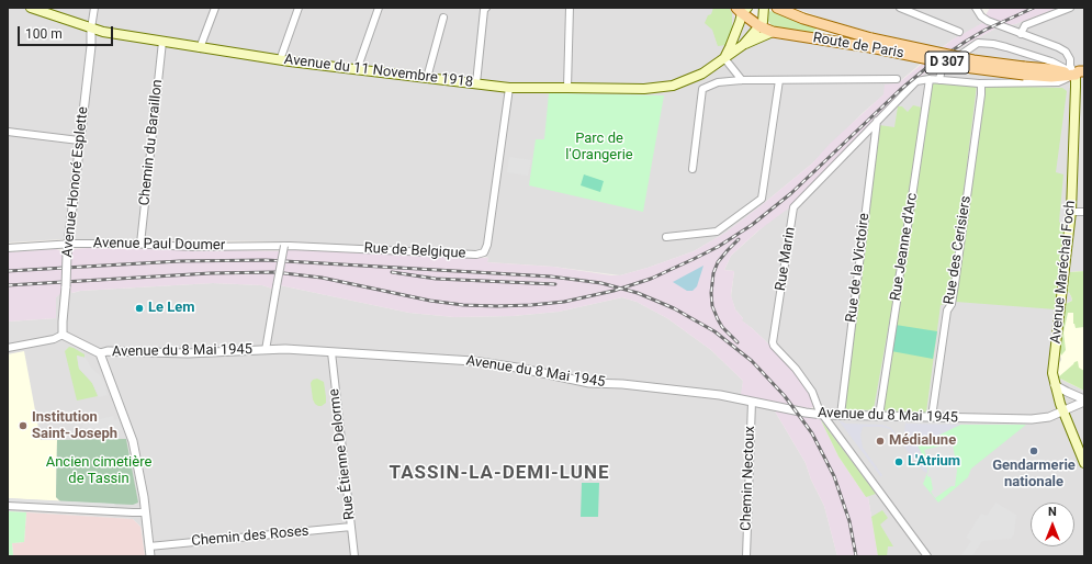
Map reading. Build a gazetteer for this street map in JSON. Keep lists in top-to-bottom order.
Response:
{
  "streets": {
    "main road": [
      "Route de Paris",
      "D 307",
      "Avenue du 11 Novembre 1918",
      "Avenue Maréchal Foch"
    ],
    "street": [
      "Chemin du Baraillon",
      "Avenue Honoré Esplette",
      "Avenue Paul Doumer",
      "Rue Jeanne d'Arc",
      "Rue des Cerisiers",
      "Rue de Belgique",
      "Rue Marin",
      "Rue de la Victoire",
      "Avenue du 8 Mai 1945",
      "Rue Étienne Delorme",
      "Chemin Nectoux",
      "Chemin des Roses"
    ]
  },
  "crossings": [
    ["Route de Paris", "Avenue du 11 Novembre 1918"],
    ["Route de Paris", "Avenue Maréchal Foch"],
    ["Avenue du 11 Novembre 1918", "Chemin du Baraillon"],
    ["Avenue du 11 Novembre 1918", "Avenue Honoré Esplette"],
    ["Avenue du 11 Novembre 1918", "Rue de Belgique"],
    ["Chemin du Baraillon", "Avenue Paul Doumer"],
    ["Avenue Honoré Esplette", "Avenue Paul Doumer"],
    ["Avenue Honoré Esplette", "Avenue du 8 Mai 1945"],
    ["Avenue Paul Doumer", "Rue de Belgique"],
    ["Rue Jeanne d'Arc", "Rue Marin"],
    ["Rue Jeanne d'Arc", "Avenue du 8 Mai 1945"],
    ["Rue des Cerisiers", "Avenue du 8 Mai 1945"],
    ["Rue Marin", "Rue de la Victoire"],
    ["Rue Marin", "Avenue du 8 Mai 1945"],
    ["Rue de la Victoire", "Avenue du 8 Mai 1945"],
    ["Avenue Maréchal Foch", "Avenue du 8 Mai 1945"],
    ["Avenue du 8 Mai 1945", "Rue Étienne Delorme"],
    ["Avenue du 8 Mai 1945", "Chemin Nectoux"],
    ["Rue Étienne Delorme", "Chemin des Roses"]
  ],
  "districts": ["TASSIN-LA-DEMI-LUNE"],
  "parks": ["Parc de l'Orangerie", "Ancien cimetière de Tassin"],
  "places": [
    "Le Lem",
    "Institution Saint-Joseph",
    "Médialune",
    "Gendarmerie nationale",
    "L'Atrium"
  ],
  "scale_bar": "100 m",
  "north": "top"
}
